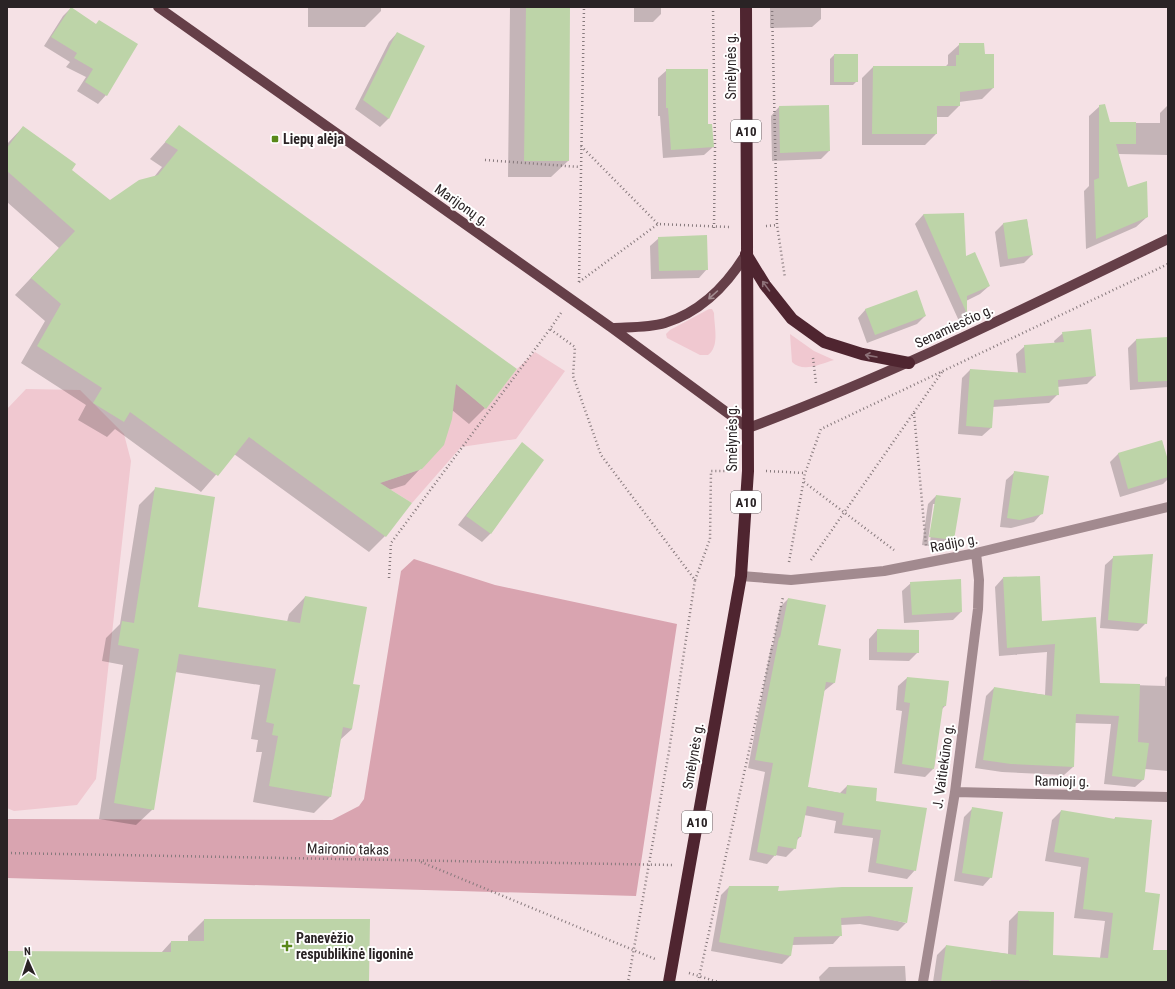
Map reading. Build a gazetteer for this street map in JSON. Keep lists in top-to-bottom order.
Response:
{
  "streets": {
    "highway": ["Smėlynės g.", "A10"],
    "main road": ["Marijonų g.", "Senamiesčio g."],
    "street": ["Radijo g.", "J. Vaitiekūno g.", "Ramioji g."],
    "path": ["Maironio takas"]
  },
  "crossings": [
    ["Smėlynės g.", "Marijonų g."],
    ["Smėlynės g.", "Senamiesčio g."],
    ["Smėlynės g.", "Radijo g."],
    ["Smėlynės g.", "Maironio takas"],
    ["Marijonų g.", "Senamiesčio g."],
    ["Radijo g.", "J. Vaitiekūno g."],
    ["J. Vaitiekūno g.", "Ramioji g."]
  ],
  "places": {
    "transit": ["Liepų alėja"],
    "health": ["Panevėžio respublikinė ligoninė"]
  },
  "north": "top"
}
